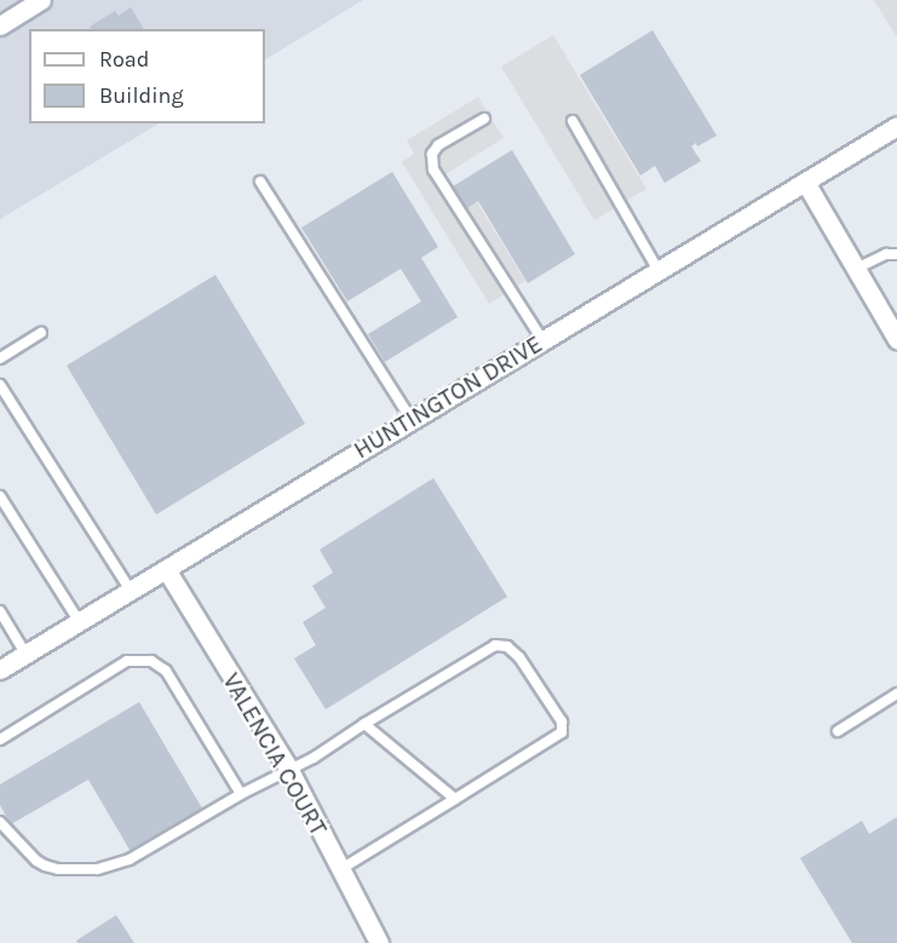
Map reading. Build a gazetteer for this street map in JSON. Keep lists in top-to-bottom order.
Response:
{
  "streets": {
    "street": ["HUNTINGTON DRIVE", "VALENCIA COURT"]
  },
  "crossings": [
    ["HUNTINGTON DRIVE", "VALENCIA COURT"]
  ],
  "legend": ["Road", "Building"]
}
